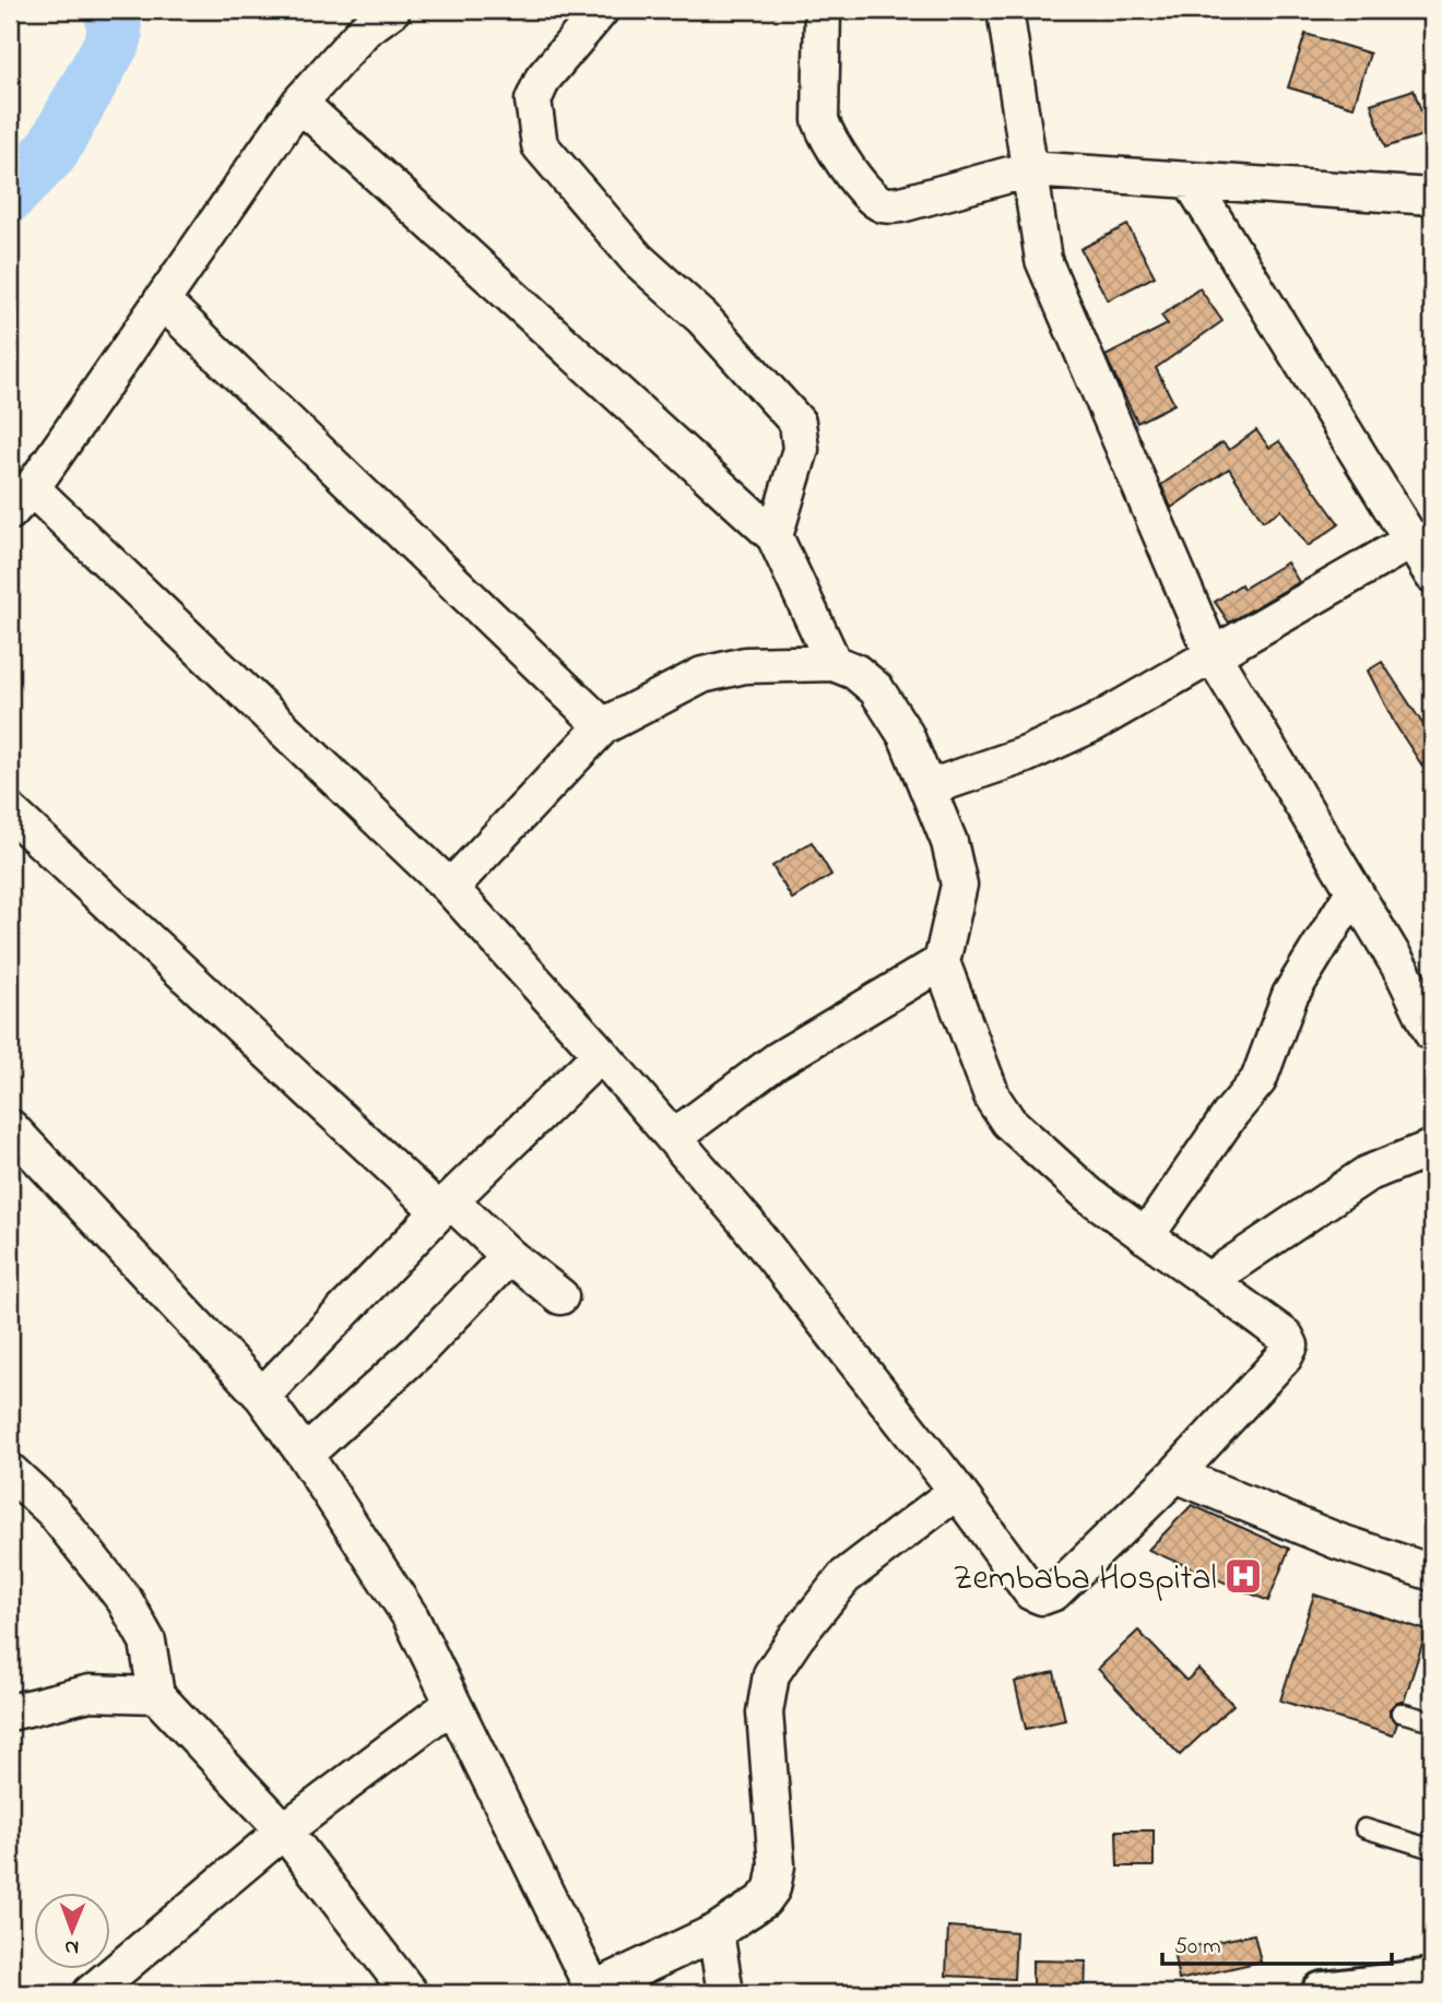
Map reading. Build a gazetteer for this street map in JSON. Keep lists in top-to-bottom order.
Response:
{
  "places": {
    "hospital": ["Zembaba Hospital"]
  },
  "scale_bar": "50 m",
  "north": "bottom"
}
